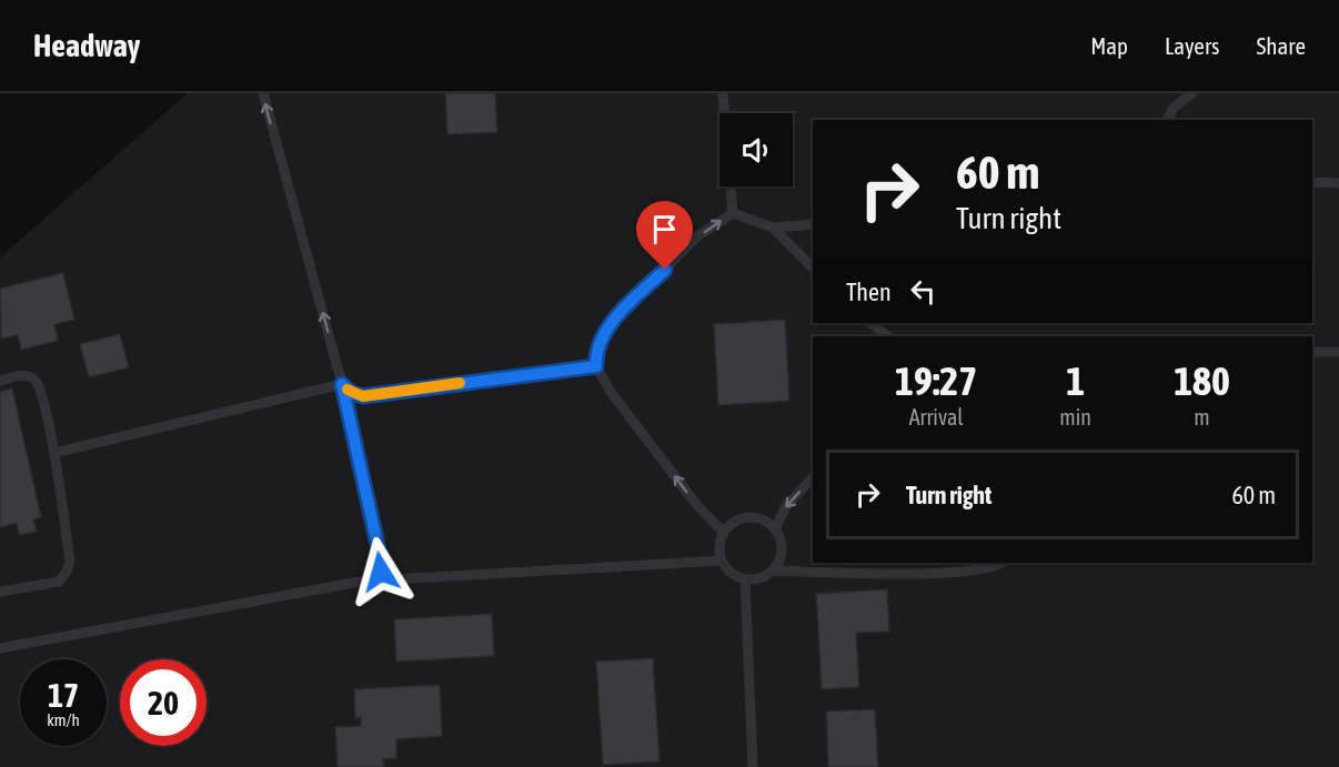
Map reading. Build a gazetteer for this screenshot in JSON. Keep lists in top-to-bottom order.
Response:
{
  "page": {
    "header": "Headway",
    "nav": ["Map", "Layers", "Share"],
    "turn": ["60 m", "Turn right"],
    "then": "Then",
    "eta": [
      "19:27",
      "Arrival",
      "1",
      "min",
      "180",
      "m"
    ],
    "list": [
      {
        "name": "Turn right",
        "value": "60 m"
      }
    ],
    "speed": "17 km/h",
    "limit": "20"
  }
}
